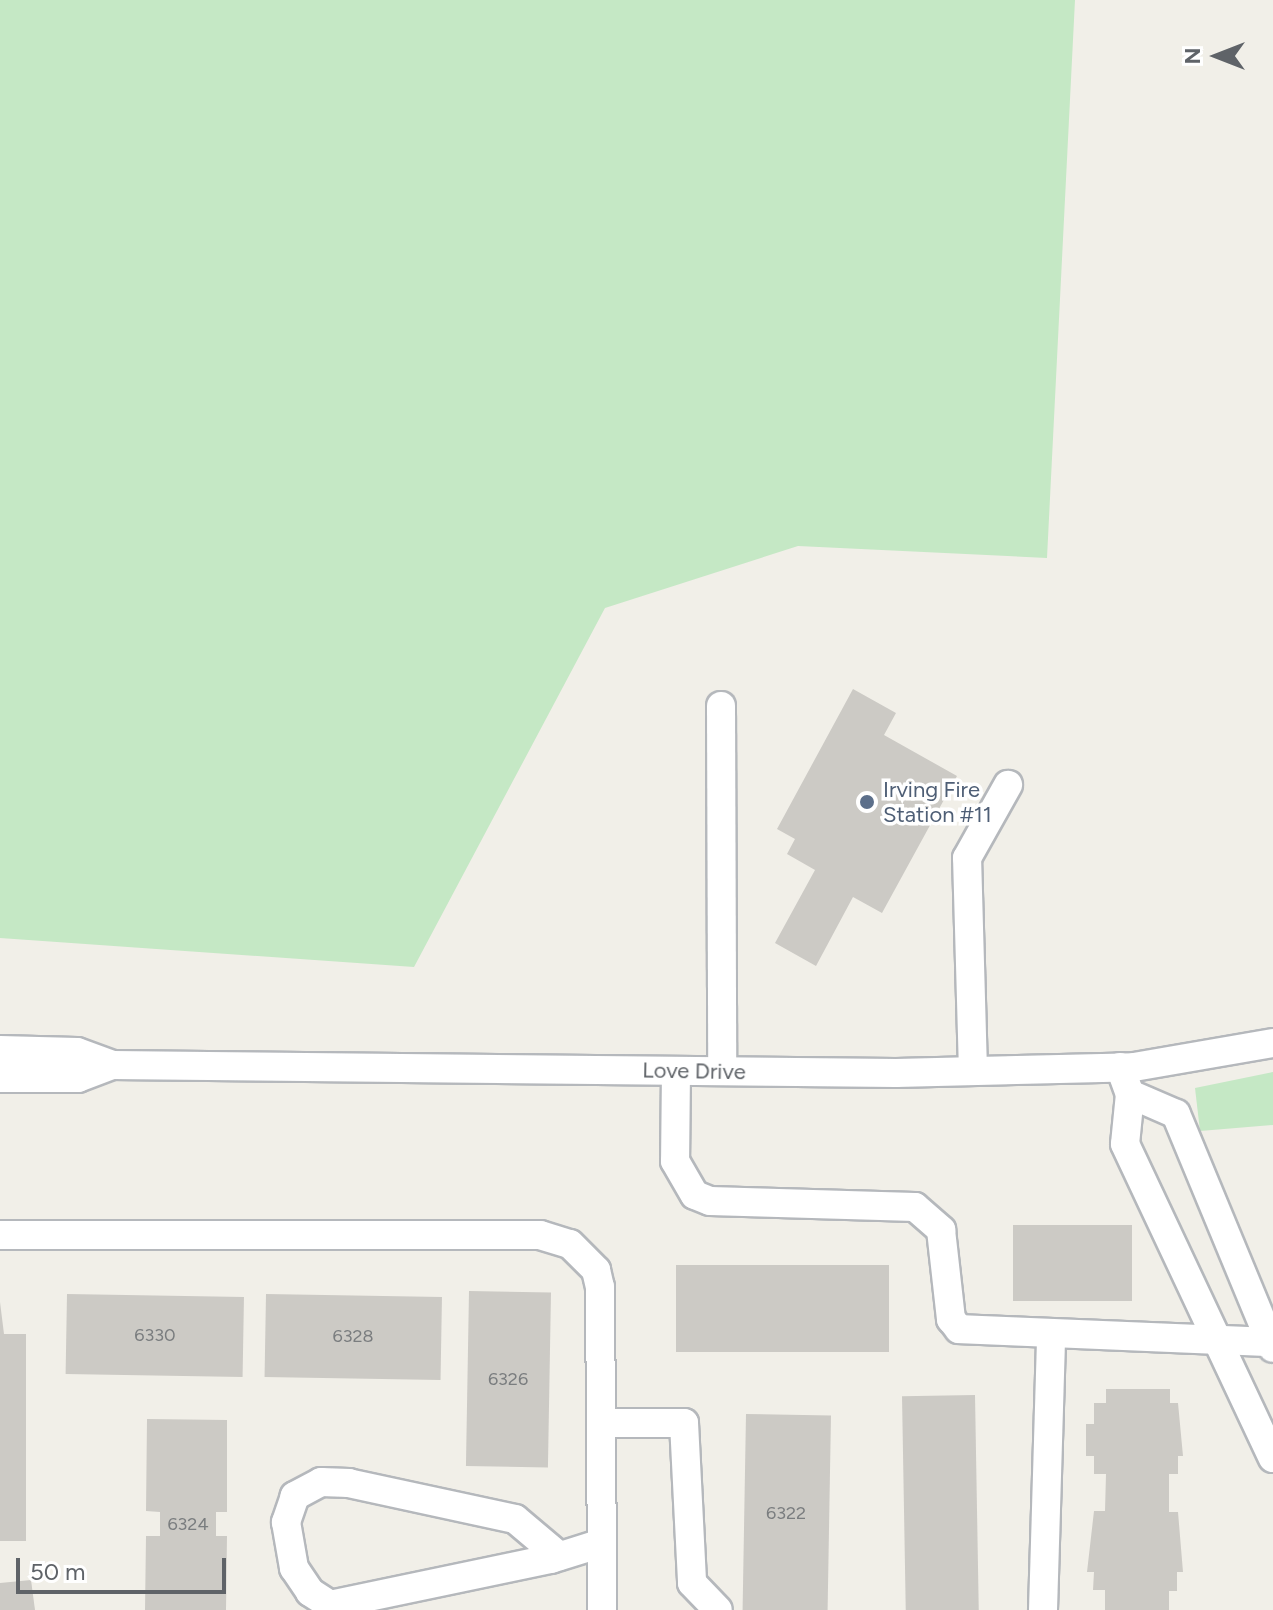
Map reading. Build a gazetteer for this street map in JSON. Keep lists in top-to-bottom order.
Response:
{
  "streets": {
    "street": ["Love Drive"]
  },
  "places": ["Irving Fire Station #11"],
  "house_numbers": [
    "6330",
    "6328",
    "6326",
    "6322",
    "6324"
  ],
  "scale_bar": "50 m",
  "north": "left"
}
